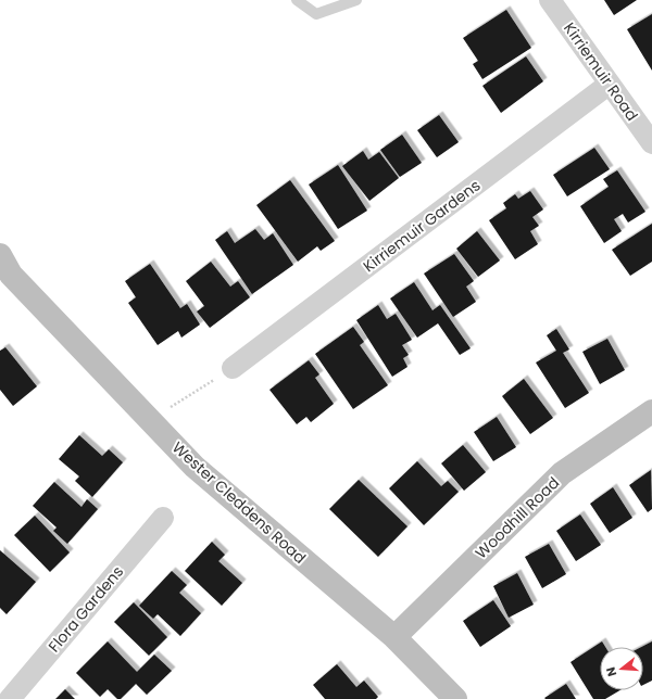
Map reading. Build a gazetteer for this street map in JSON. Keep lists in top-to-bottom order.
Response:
{
  "streets": {
    "street": [
      "Kirriemuir Road",
      "Kirriemuir Gardens",
      "Wester Cleddens Road",
      "Woodhill Road",
      "Flora Gardens"
    ]
  },
  "crossings": [
    ["Kirriemuir Road", "Kirriemuir Gardens"],
    ["Wester Cleddens Road", "Woodhill Road"]
  ],
  "north": "left"
}
